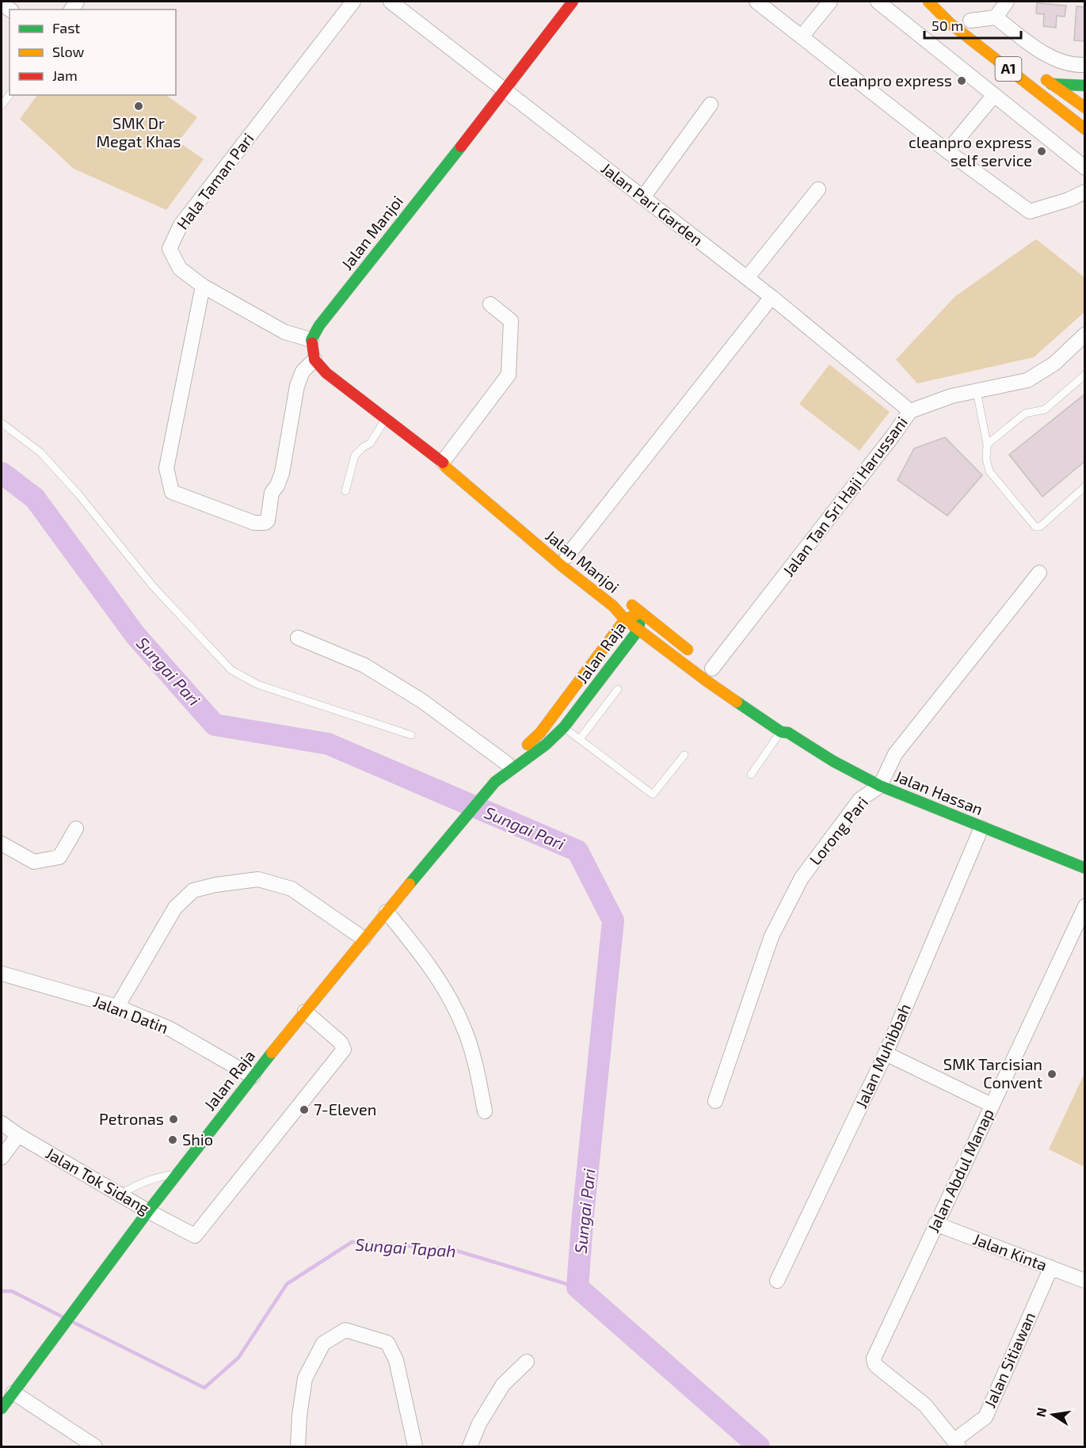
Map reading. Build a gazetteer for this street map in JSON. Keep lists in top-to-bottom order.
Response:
{
  "streets": {
    "street": [
      "A1",
      "Hala Taman Pari",
      "Jalan Pari Garden",
      "Jalan Manjoi",
      "Jalan Tan Sri Haji Harussani",
      "Jalan Raja",
      "Jalan Hassan",
      "Lorong Pari",
      "Jalan Datin",
      "Jalan Muhibbah",
      "Jalan Abdul Manap",
      "Jalan Tok Sidang",
      "Jalan Kinta",
      "Jalan Sitiawan"
    ]
  },
  "crossings": [
    ["Hala Taman Pari", "Jalan Manjoi"],
    ["Jalan Pari Garden", "Jalan Manjoi"],
    ["Jalan Pari Garden", "Jalan Tan Sri Haji Harussani"],
    ["Jalan Manjoi", "Jalan Raja"],
    ["Jalan Manjoi", "Jalan Hassan"],
    ["Jalan Tan Sri Haji Harussani", "Jalan Hassan"],
    ["Jalan Raja", "Jalan Hassan"],
    ["Jalan Raja", "Jalan Datin"],
    ["Jalan Raja", "Jalan Tok Sidang"],
    ["Jalan Hassan", "Lorong Pari"],
    ["Jalan Hassan", "Jalan Muhibbah"],
    ["Jalan Abdul Manap", "Jalan Kinta"],
    ["Jalan Abdul Manap", "Jalan Sitiawan"],
    ["Jalan Kinta", "Jalan Sitiawan"]
  ],
  "water": ["Sungai Pari", "Sungai Tapah"],
  "places": [
    "cleanpro express",
    "SMK Dr Megat Khas",
    "cleanpro express self service",
    "SMK Tarcisian Convent",
    "7-Eleven",
    "Petronas",
    "Shio"
  ],
  "legend": ["Fast", "Slow", "Jam"],
  "scale_bar": "50 m",
  "north": "left"
}
